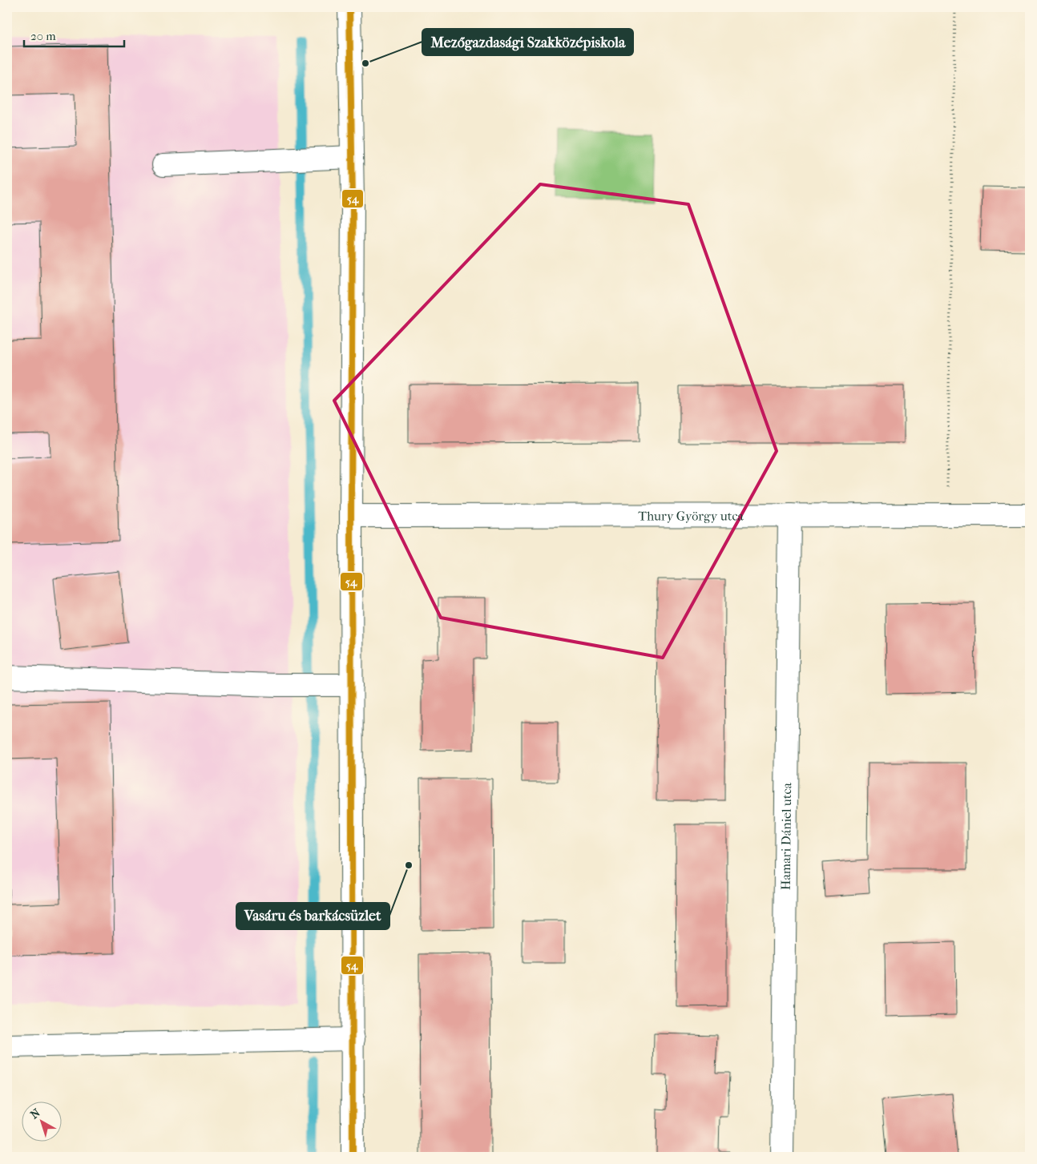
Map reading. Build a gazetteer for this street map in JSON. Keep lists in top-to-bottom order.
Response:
{
  "streets": {
    "street": ["Thury György utca", "Hamari Dániel utca"]
  },
  "crossings": [
    ["Thury György utca", "Hamari Dániel utca"]
  ],
  "places": ["Mezőgazdasági Szakközépiskola", "Vasáru és barkácsüzlet"],
  "lines": ["transit line 54"],
  "scale_bar": "20 m",
  "north": "top left"
}
